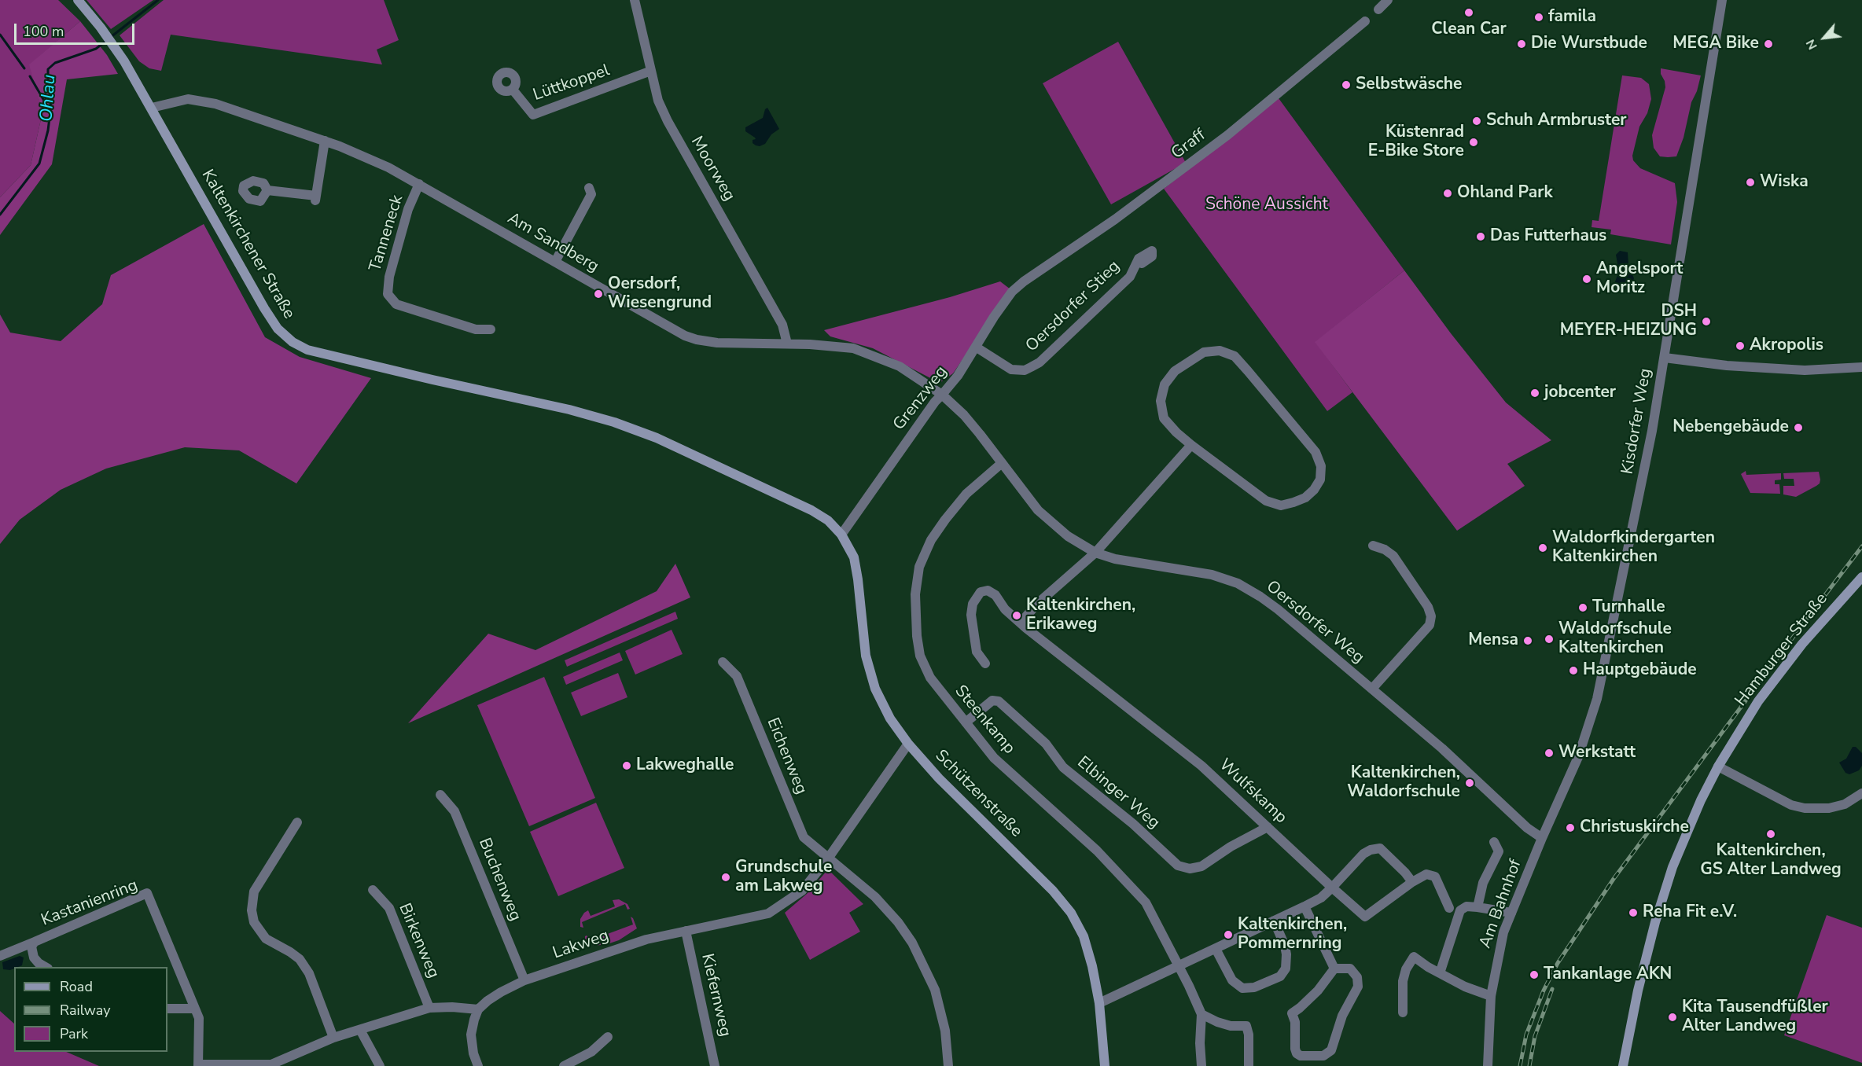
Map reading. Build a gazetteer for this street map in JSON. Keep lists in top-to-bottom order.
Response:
{
  "streets": {
    "main road": ["Kaltenkirchener Straße", "Hamburger Straße", "Schützenstraße"],
    "street": [
      "Lüttkoppel",
      "Graff",
      "Moorweg",
      "Tanneneck",
      "Am Sandberg",
      "Oersdorfer Stieg",
      "Grenzweg",
      "Kisdorfer Weg",
      "Oersdorfer Weg",
      "Steenkamp",
      "Eichenweg",
      "Wulfskamp",
      "Elbinger Weg",
      "Buchenweg",
      "Kastanienring",
      "Am Bahnhof",
      "Birkenweg",
      "Lakweg",
      "Kiefernweg"
    ]
  },
  "crossings": [
    ["Lüttkoppel", "Moorweg"],
    ["Graff", "Grenzweg"],
    ["Moorweg", "Am Sandberg"],
    ["Tanneneck", "Am Sandberg"],
    ["Am Sandberg", "Kaltenkirchener Straße"],
    ["Am Sandberg", "Grenzweg"],
    ["Am Sandberg", "Oersdorfer Weg"],
    ["Kaltenkirchener Straße", "Grenzweg"],
    ["Kaltenkirchener Straße", "Schützenstraße"],
    ["Oersdorfer Stieg", "Grenzweg"],
    ["Grenzweg", "Oersdorfer Weg"],
    ["Grenzweg", "Schützenstraße"],
    ["Kisdorfer Weg", "Oersdorfer Weg"],
    ["Kisdorfer Weg", "Am Bahnhof"],
    ["Oersdorfer Weg", "Steenkamp"],
    ["Oersdorfer Weg", "Am Bahnhof"],
    ["Steenkamp", "Elbinger Weg"],
    ["Eichenweg", "Lakweg"],
    ["Wulfskamp", "Elbinger Weg"],
    ["Schützenstraße", "Lakweg"],
    ["Buchenweg", "Lakweg"],
    ["Lakweg", "Kiefernweg"]
  ],
  "water": ["Ohlau"],
  "parks": ["Schöne Aussicht"],
  "places": [
    "Clean Car",
    "famila",
    "Die Wurstbude",
    "MEGA Bike",
    "Selbstwäsche",
    "Schuh Armbruster",
    "Küstenrad E-Bike Store",
    "Wiska",
    "Ohland Park",
    "Das Futterhaus",
    "Angelsport Moritz",
    "Oersdorf, Wiesengrund",
    "DSH MEYER-HEIZUNG",
    "Akropolis",
    "jobcenter",
    "Nebengebäude",
    "Waldorfkindergarten Kaltenkirchen",
    "Turnhalle",
    "Kaltenkirchen, Erikaweg",
    "Waldorfschule Kaltenkirchen",
    "Mensa",
    "Hauptgebäude",
    "Werkstatt",
    "Lakweghalle",
    "Kaltenkirchen, Waldorfschule",
    "Christuskirche",
    "Kaltenkirchen, GS Alter Landweg",
    "Grundschule am Lakweg",
    "Reha Fit e.V.",
    "Kaltenkirchen, Pommernring",
    "Tankanlage AKN",
    "Kita Tausendfüßler Alter Landweg"
  ],
  "legend": ["Road", "Railway", "Park"],
  "scale_bar": "100 m",
  "north": "bottom left"
}
